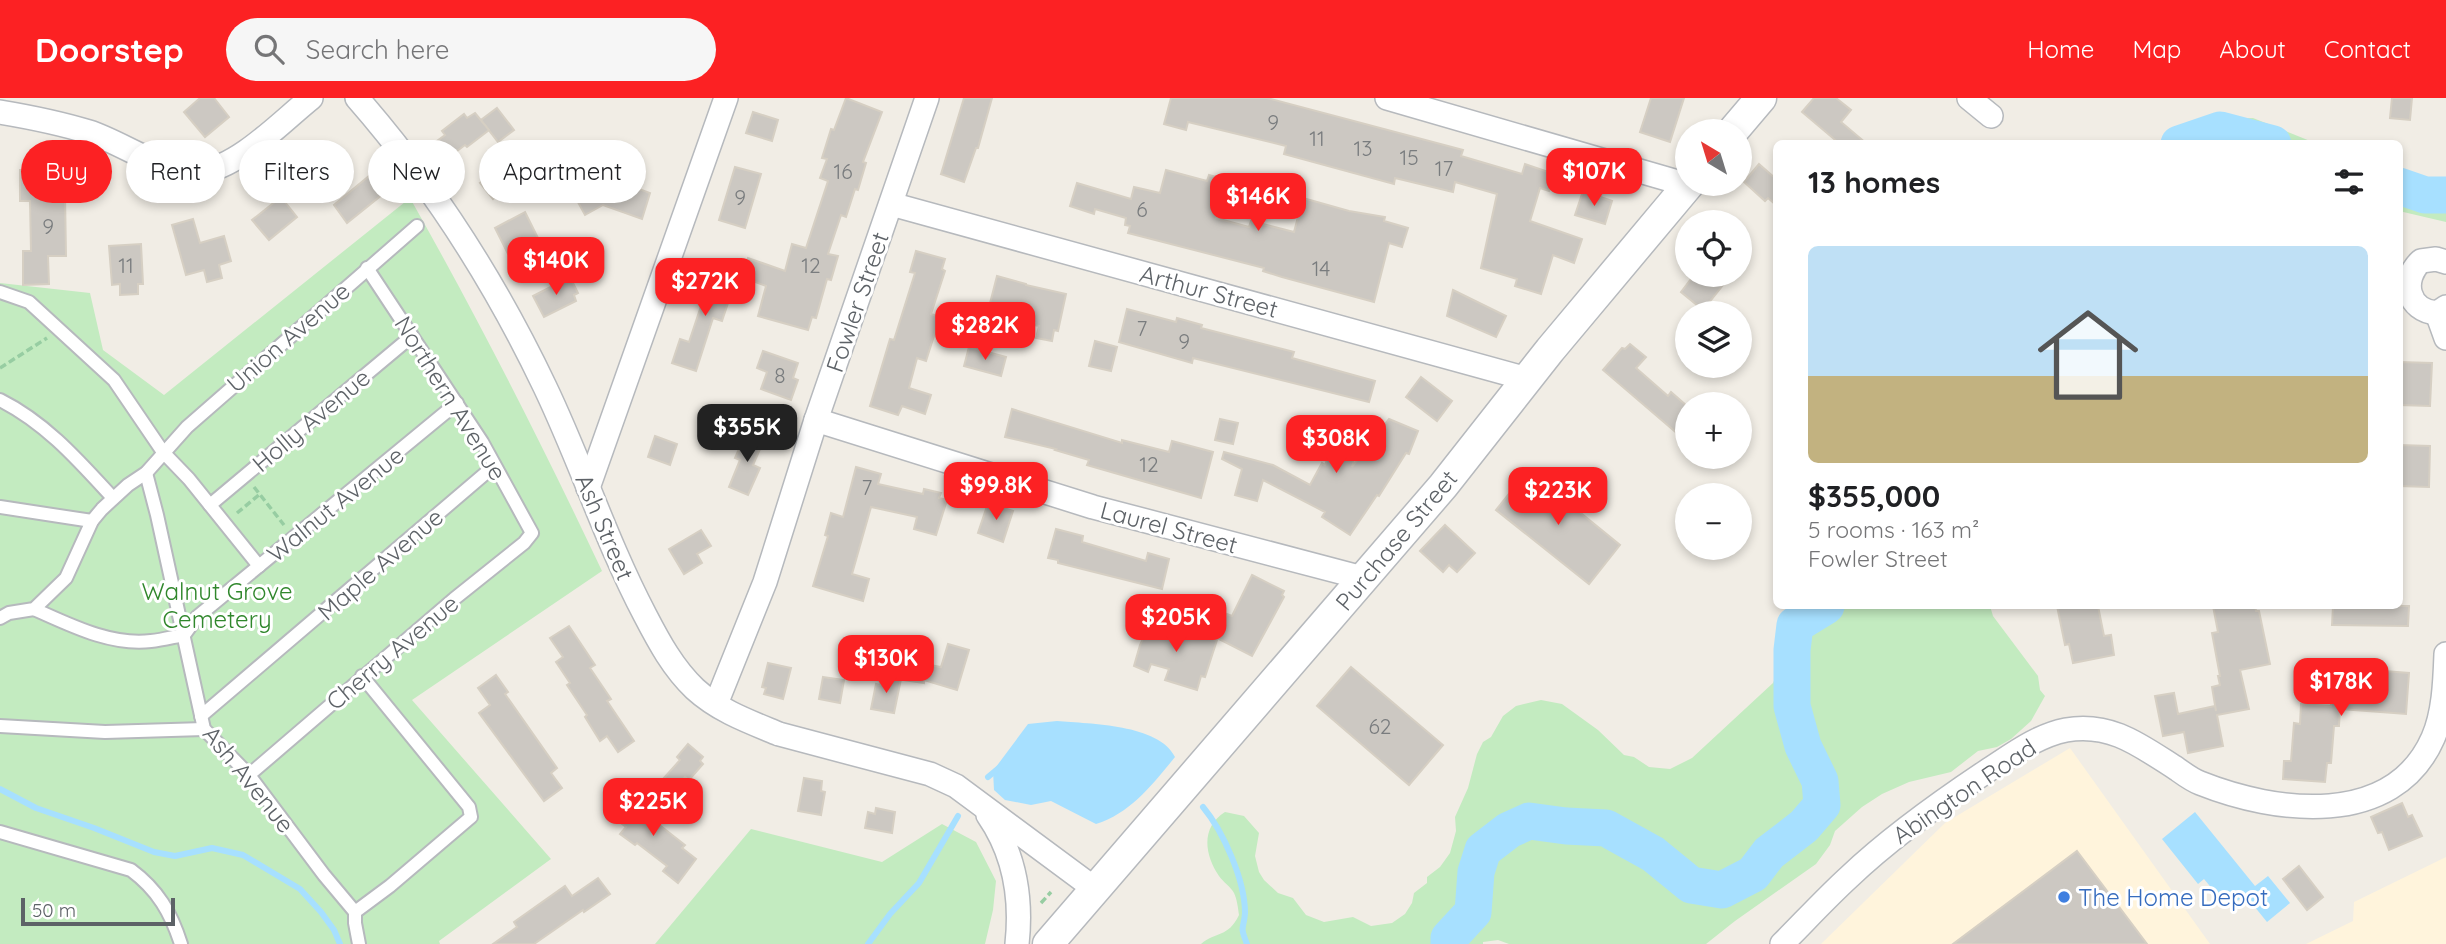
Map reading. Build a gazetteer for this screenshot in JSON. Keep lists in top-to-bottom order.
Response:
{
  "streets": {
    "street": [
      "Arthur Street",
      "Fowler Street",
      "Ash Street",
      "Laurel Street",
      "Purchase Street",
      "Abington Road"
    ],
    "lane": [
      "Union Avenue",
      "Northern Avenue",
      "Holly Avenue",
      "Walnut Avenue",
      "Maple Avenue",
      "Cherry Avenue",
      "Ash Avenue"
    ]
  },
  "crossings": [
    ["Arthur Street", "Fowler Street"],
    ["Arthur Street", "Purchase Street"],
    ["Fowler Street", "Ash Street"],
    ["Fowler Street", "Laurel Street"],
    ["Union Avenue", "Northern Avenue"],
    ["Union Avenue", "Ash Avenue"],
    ["Northern Avenue", "Holly Avenue"],
    ["Northern Avenue", "Walnut Avenue"],
    ["Northern Avenue", "Maple Avenue"],
    ["Northern Avenue", "Cherry Avenue"],
    ["Walnut Avenue", "Ash Avenue"],
    ["Ash Street", "Purchase Street"],
    ["Laurel Street", "Purchase Street"],
    ["Maple Avenue", "Ash Avenue"],
    ["Cherry Avenue", "Ash Avenue"]
  ],
  "parks": ["Walnut Grove Cemetery"],
  "places": ["The Home Depot"],
  "house_numbers": [
    "9",
    "11",
    "13",
    "15",
    "17",
    "16",
    "9",
    "6",
    "9",
    "11",
    "12",
    "14",
    "7",
    "9",
    "8",
    "12",
    "7",
    "62"
  ],
  "scale_bar": "50 m",
  "north": "top left",
  "page": {
    "header": "Doorstep",
    "search": "Search here",
    "nav": [
      "Home",
      "Map",
      "About",
      "Contact"
    ],
    "map_buttons": ["+", "−"],
    "chip": [
      "Buy",
      "Rent",
      "Filters",
      "New",
      "Apartment"
    ],
    "heading": "13 homes",
    "price": [
      "$107K",
      "$146K",
      "$140K",
      "$272K",
      "$282K",
      "$355K",
      "$308K",
      "$99.8K",
      "$223K",
      "$205K",
      "$130K",
      "$178K",
      "$225K"
    ],
    "list": [
      {
        "name": "$355,000",
        "note": "5 rooms · 163 m² · Fowler Street"
      }
    ],
    "scale": "50 m"
  }
}
